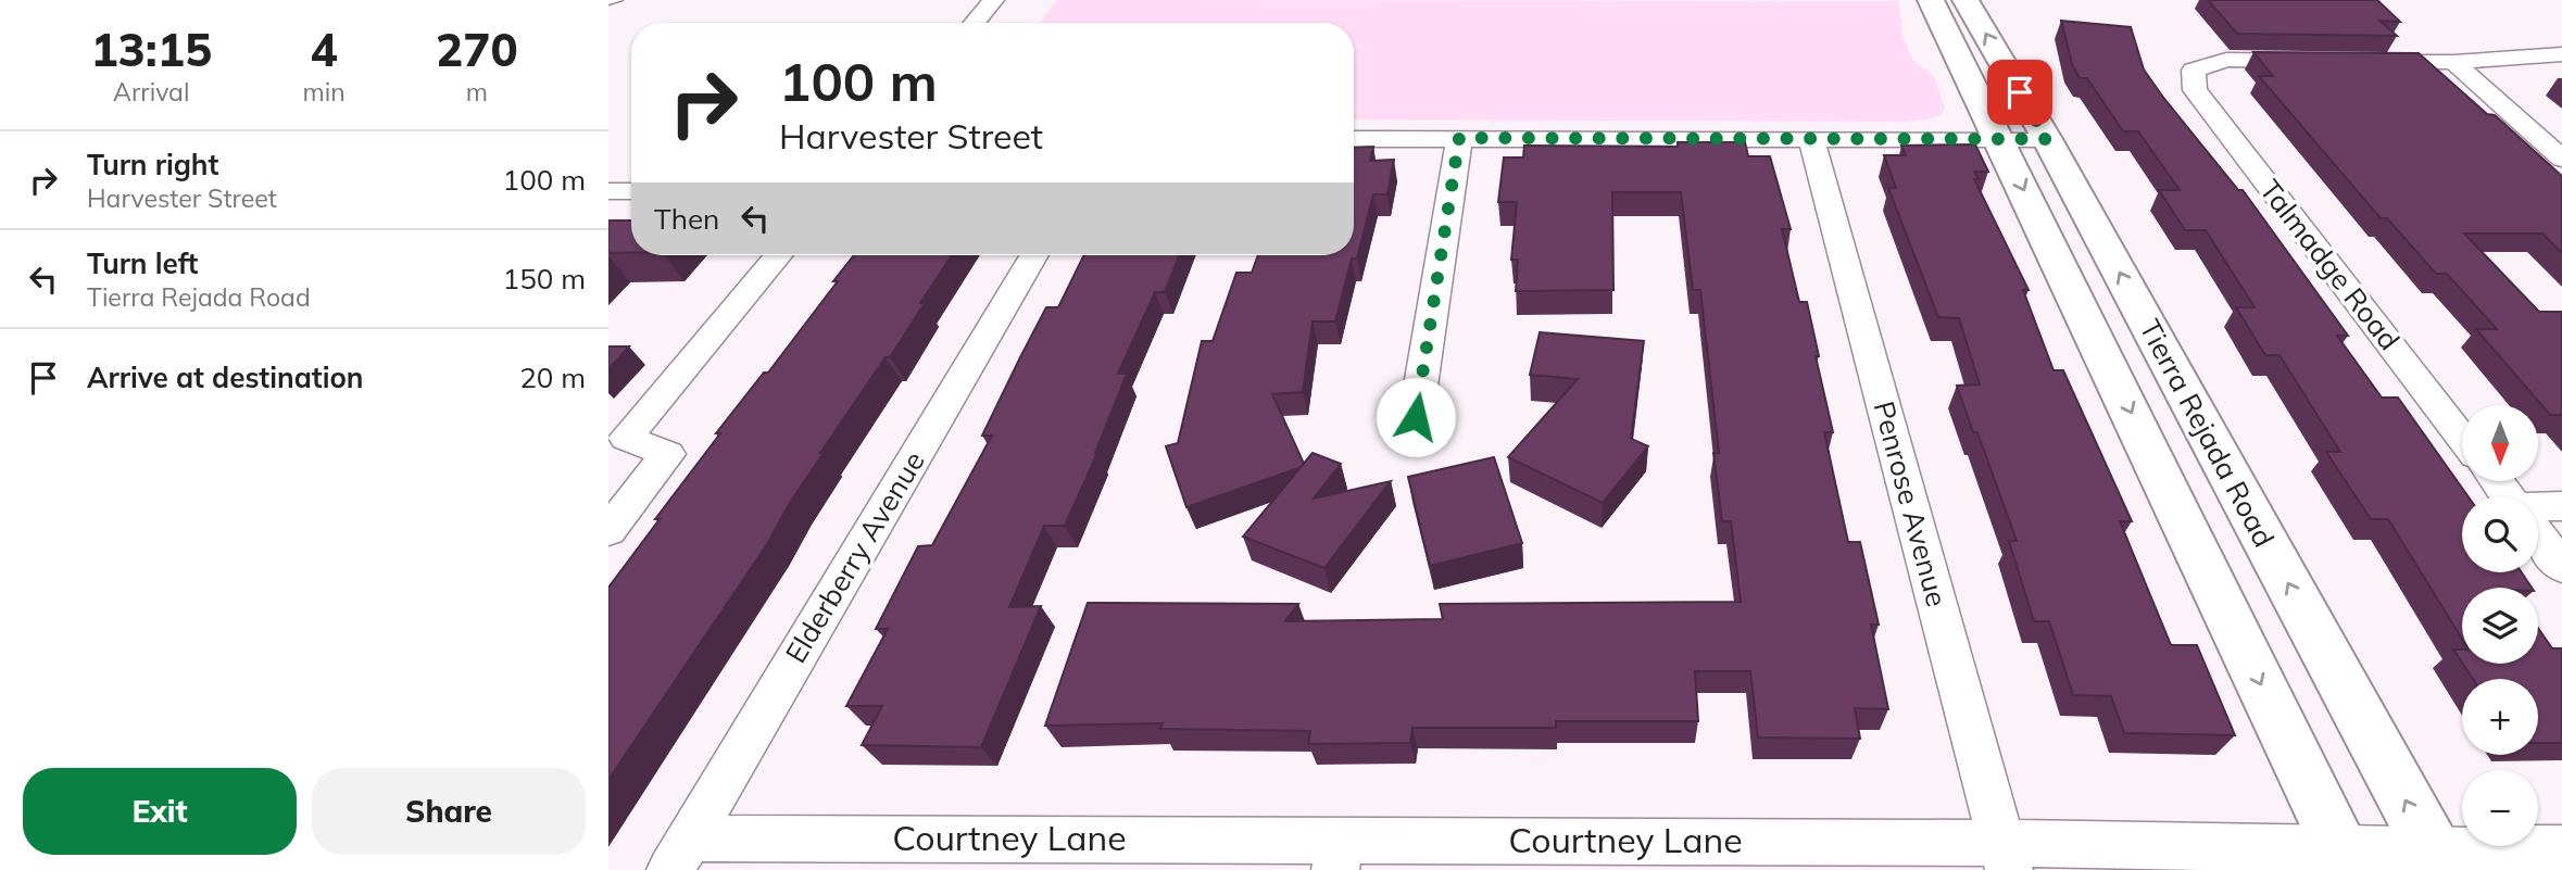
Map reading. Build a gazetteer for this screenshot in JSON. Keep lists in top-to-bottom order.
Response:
{
  "streets": {
    "main road": ["Tierra Rejada Road"],
    "street": [
      "Talmadge Road",
      "Penrose Avenue",
      "Elderberry Avenue",
      "Courtney Lane"
    ]
  },
  "crossings": [
    ["Tierra Rejada Road", "Courtney Lane"],
    ["Penrose Avenue", "Courtney Lane"],
    ["Elderberry Avenue", "Courtney Lane"]
  ],
  "north": "bottom",
  "page": {
    "eta": [
      "13:15",
      "Arrival",
      "4",
      "min",
      "270",
      "m"
    ],
    "turn": ["100 m", "Harvester Street"],
    "list": [
      {
        "name": "Turn right",
        "note": "Harvester Street",
        "value": "100 m"
      },
      {
        "name": "Turn left",
        "note": "Tierra Rejada Road",
        "value": "150 m"
      },
      {
        "name": "Arrive at destination",
        "value": "20 m"
      }
    ],
    "then": "Then",
    "map_buttons": ["+", "−"],
    "buttons": ["Exit", "Share"]
  }
}
